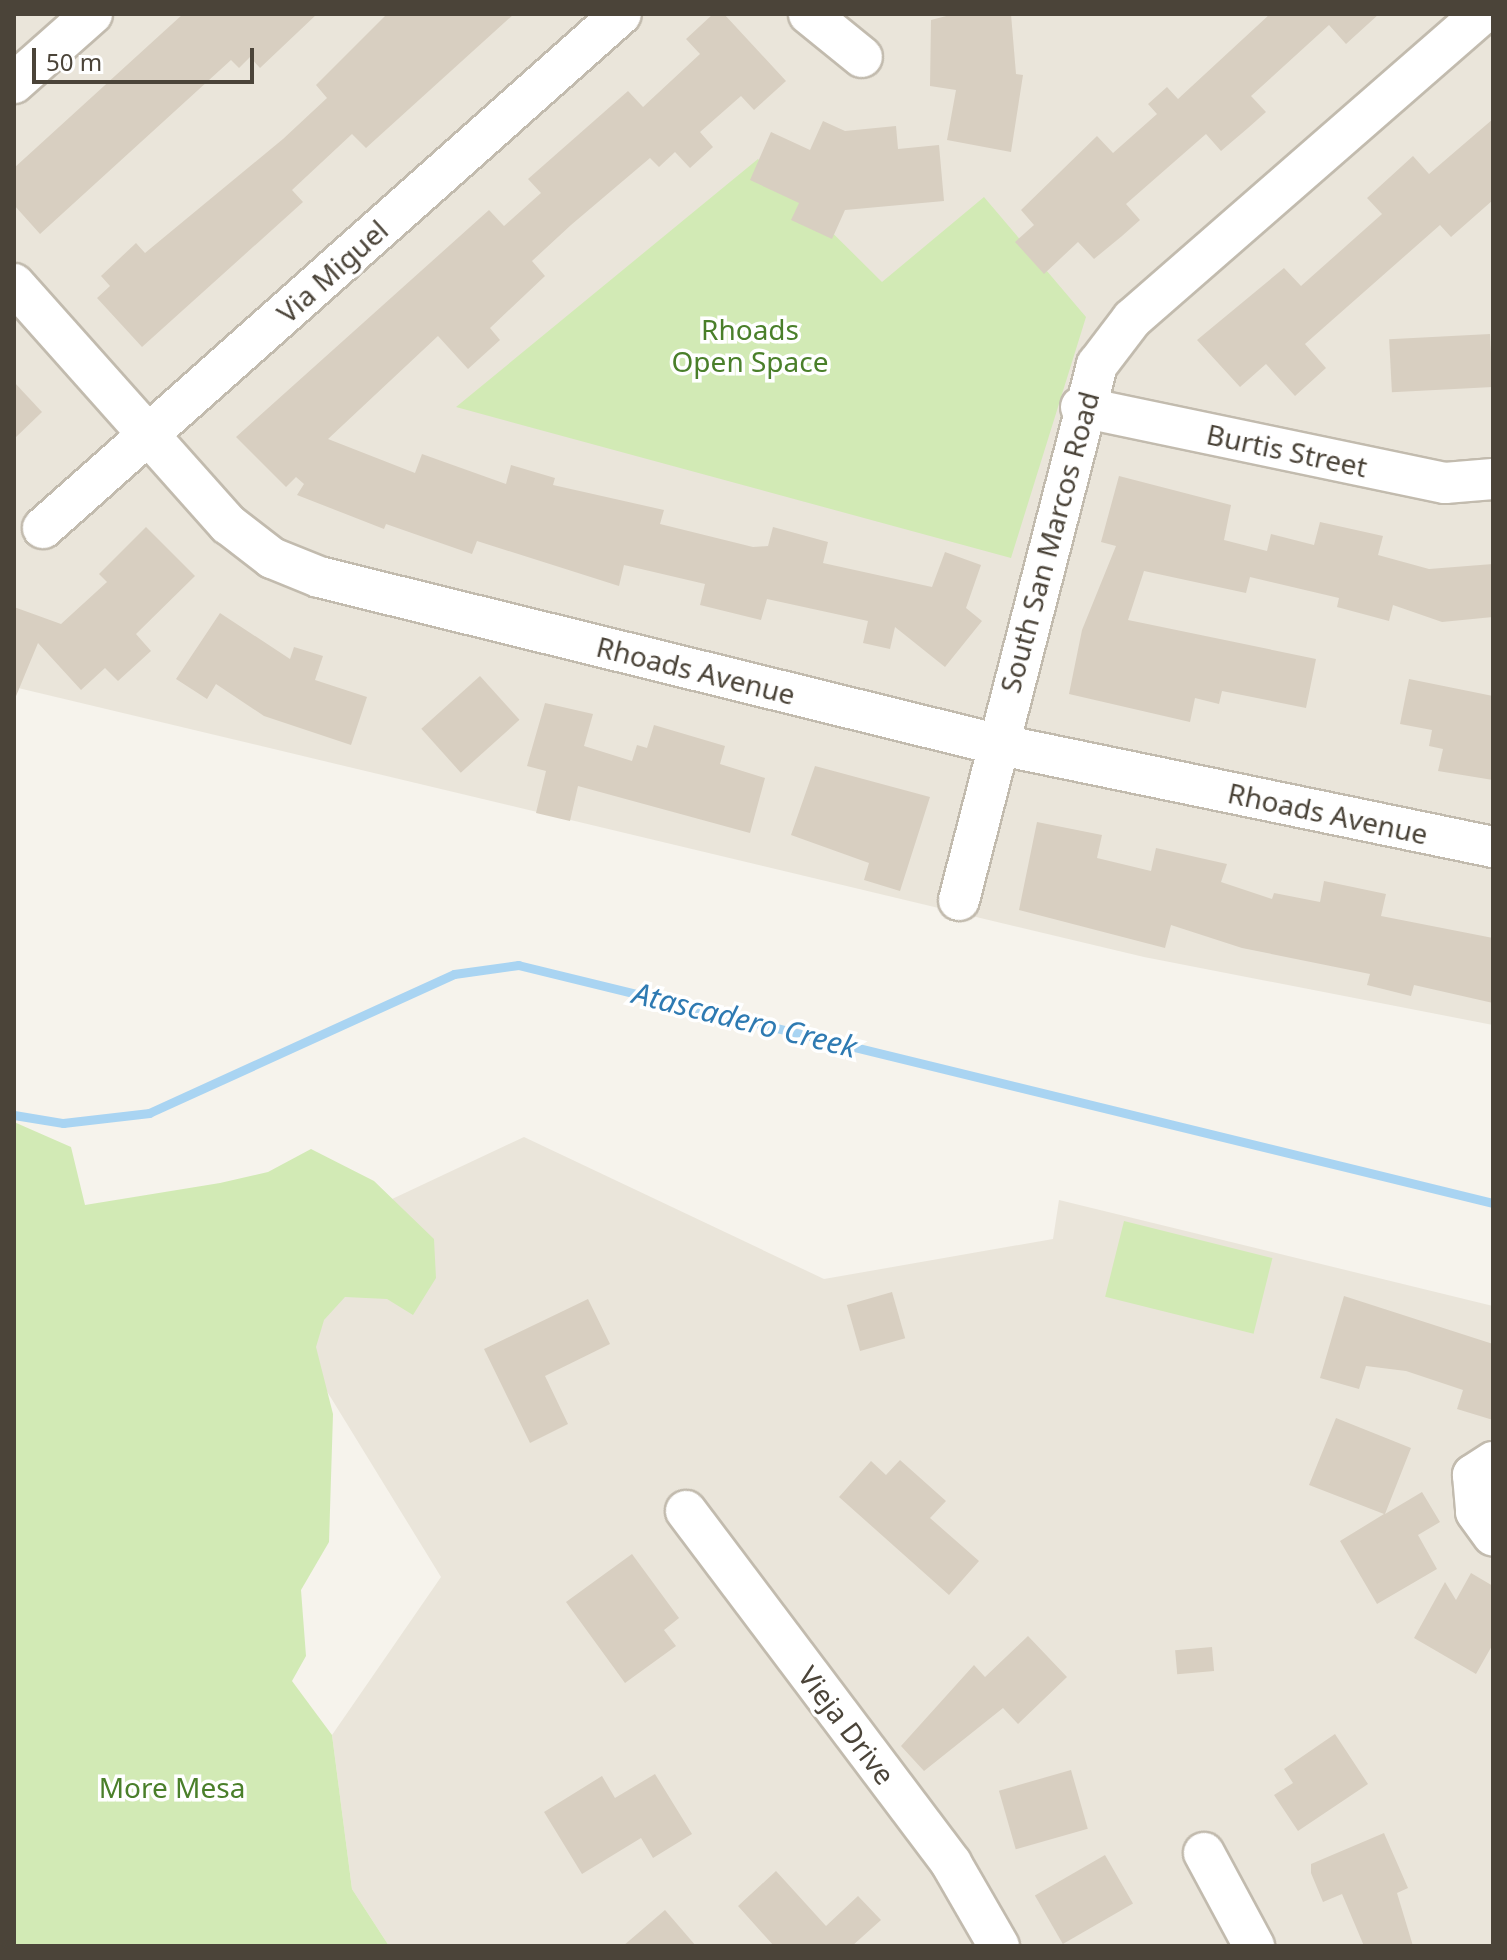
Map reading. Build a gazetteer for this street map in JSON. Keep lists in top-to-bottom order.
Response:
{
  "streets": {
    "street": [
      "Via Miguel",
      "Burtis Street",
      "South San Marcos Road",
      "Rhoads Avenue",
      "Vieja Drive"
    ]
  },
  "crossings": [
    ["Via Miguel", "Rhoads Avenue"],
    ["Burtis Street", "South San Marcos Road"],
    ["South San Marcos Road", "Rhoads Avenue"]
  ],
  "water": ["Atascadero Creek"],
  "parks": ["Rhoads Open Space", "More Mesa"],
  "scale_bar": "50 m"
}
